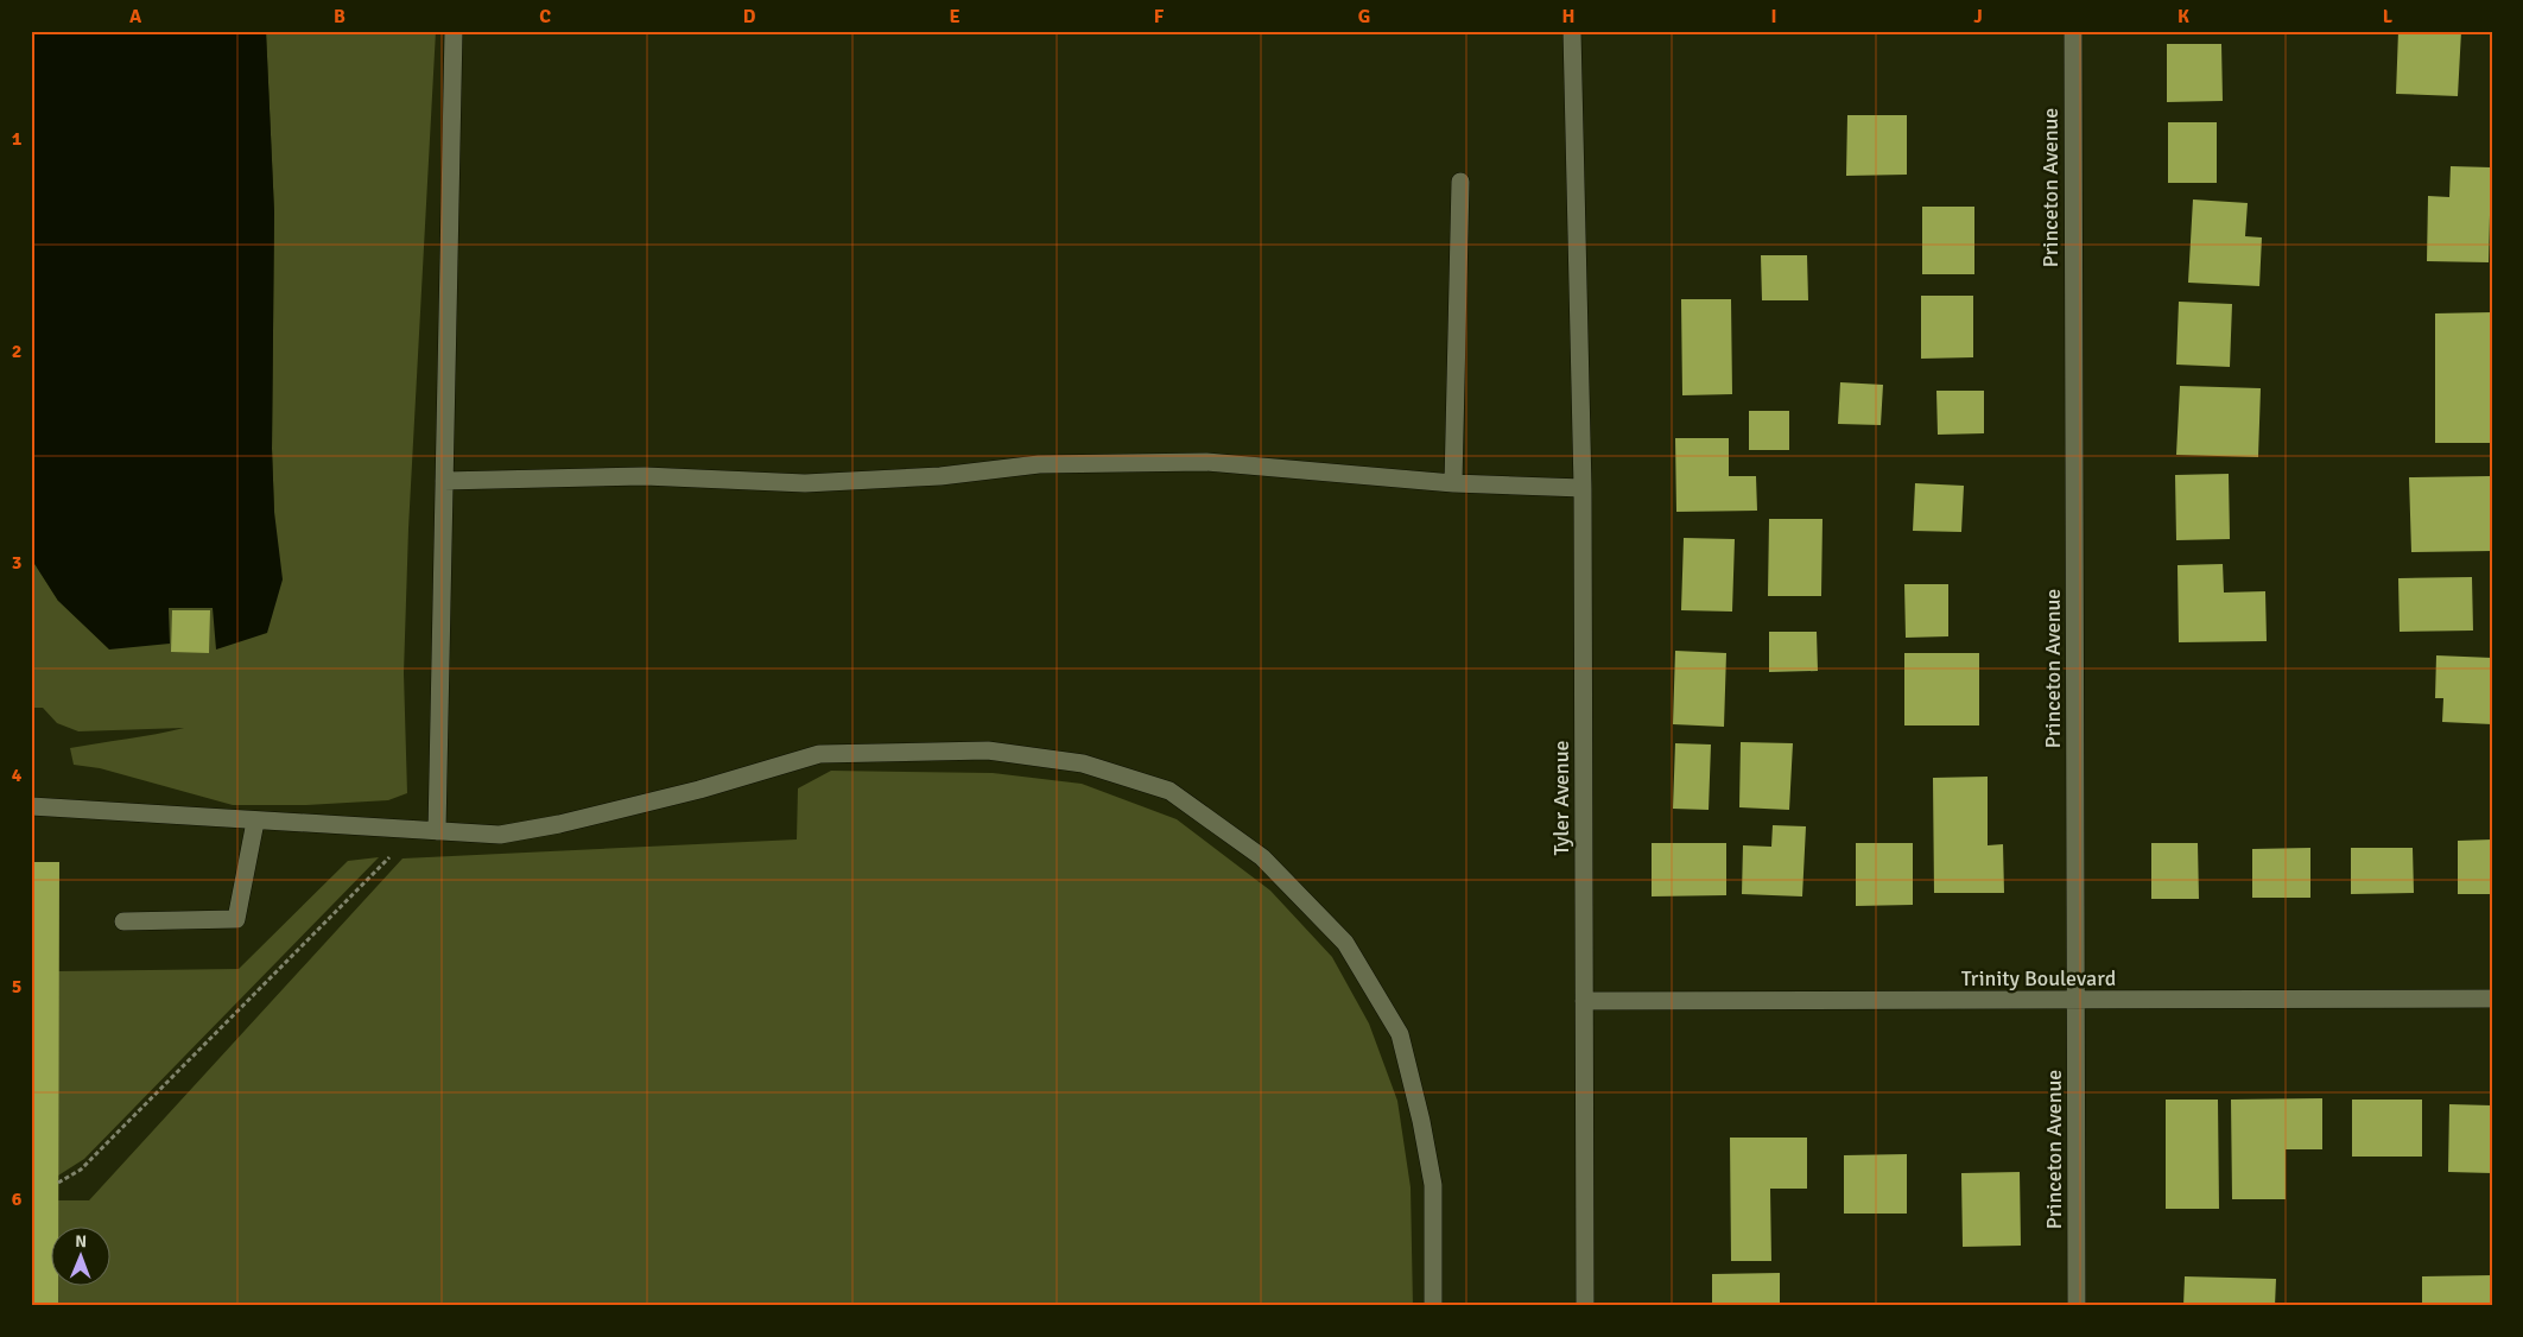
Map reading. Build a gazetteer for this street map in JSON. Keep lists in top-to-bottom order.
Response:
{
  "streets": {
    "street": ["Princeton Avenue", "Tyler Avenue", "Trinity Boulevard"]
  },
  "crossings": [
    ["Princeton Avenue", "Trinity Boulevard"],
    ["Tyler Avenue", "Trinity Boulevard"]
  ],
  "north": "top",
  "grid": {
    "columns": [
      "A",
      "B",
      "C",
      "D",
      "E",
      "F",
      "G",
      "H",
      "I",
      "J",
      "K",
      "L"
    ],
    "rows": [
      "1",
      "2",
      "3",
      "4",
      "5",
      "6"
    ]
  }
}
